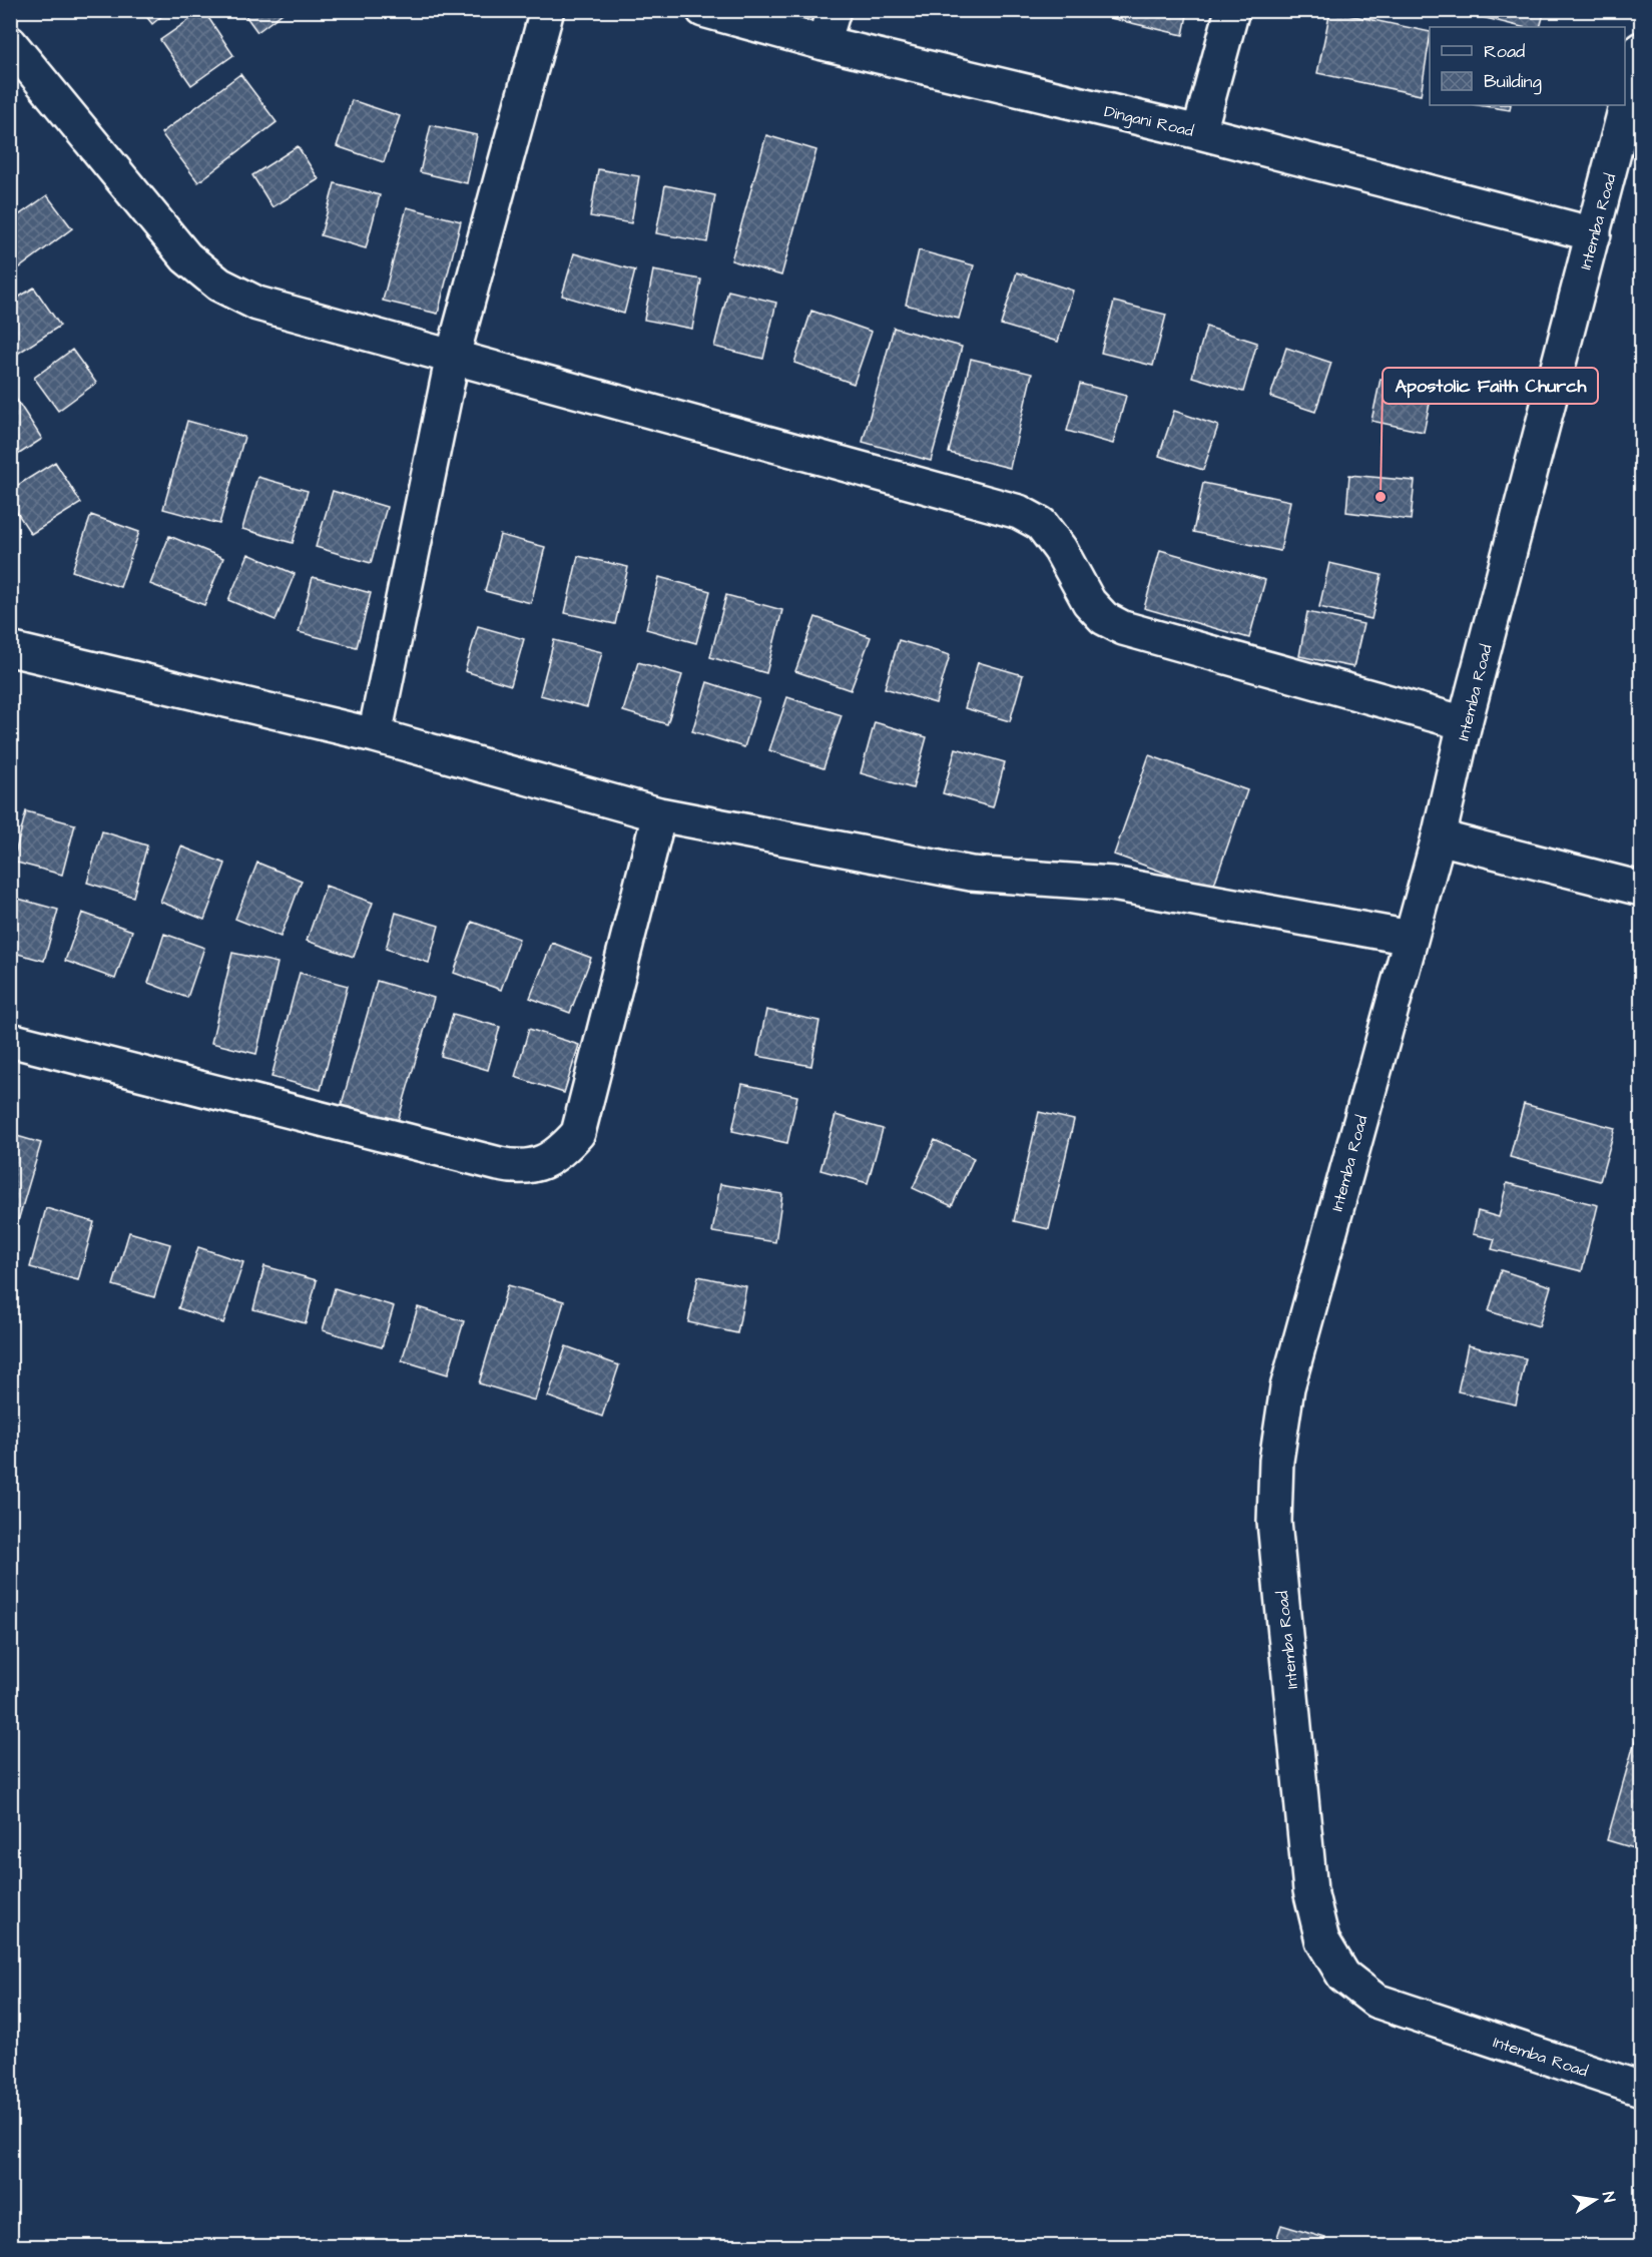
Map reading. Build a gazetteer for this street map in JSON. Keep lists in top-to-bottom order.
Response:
{
  "streets": {
    "street": ["Dingani Road", "Intemba Road"]
  },
  "crossings": [
    ["Dingani Road", "Intemba Road"]
  ],
  "places": ["Apostolic Faith Church"],
  "legend": ["Road", "Building"],
  "north": "right"
}
